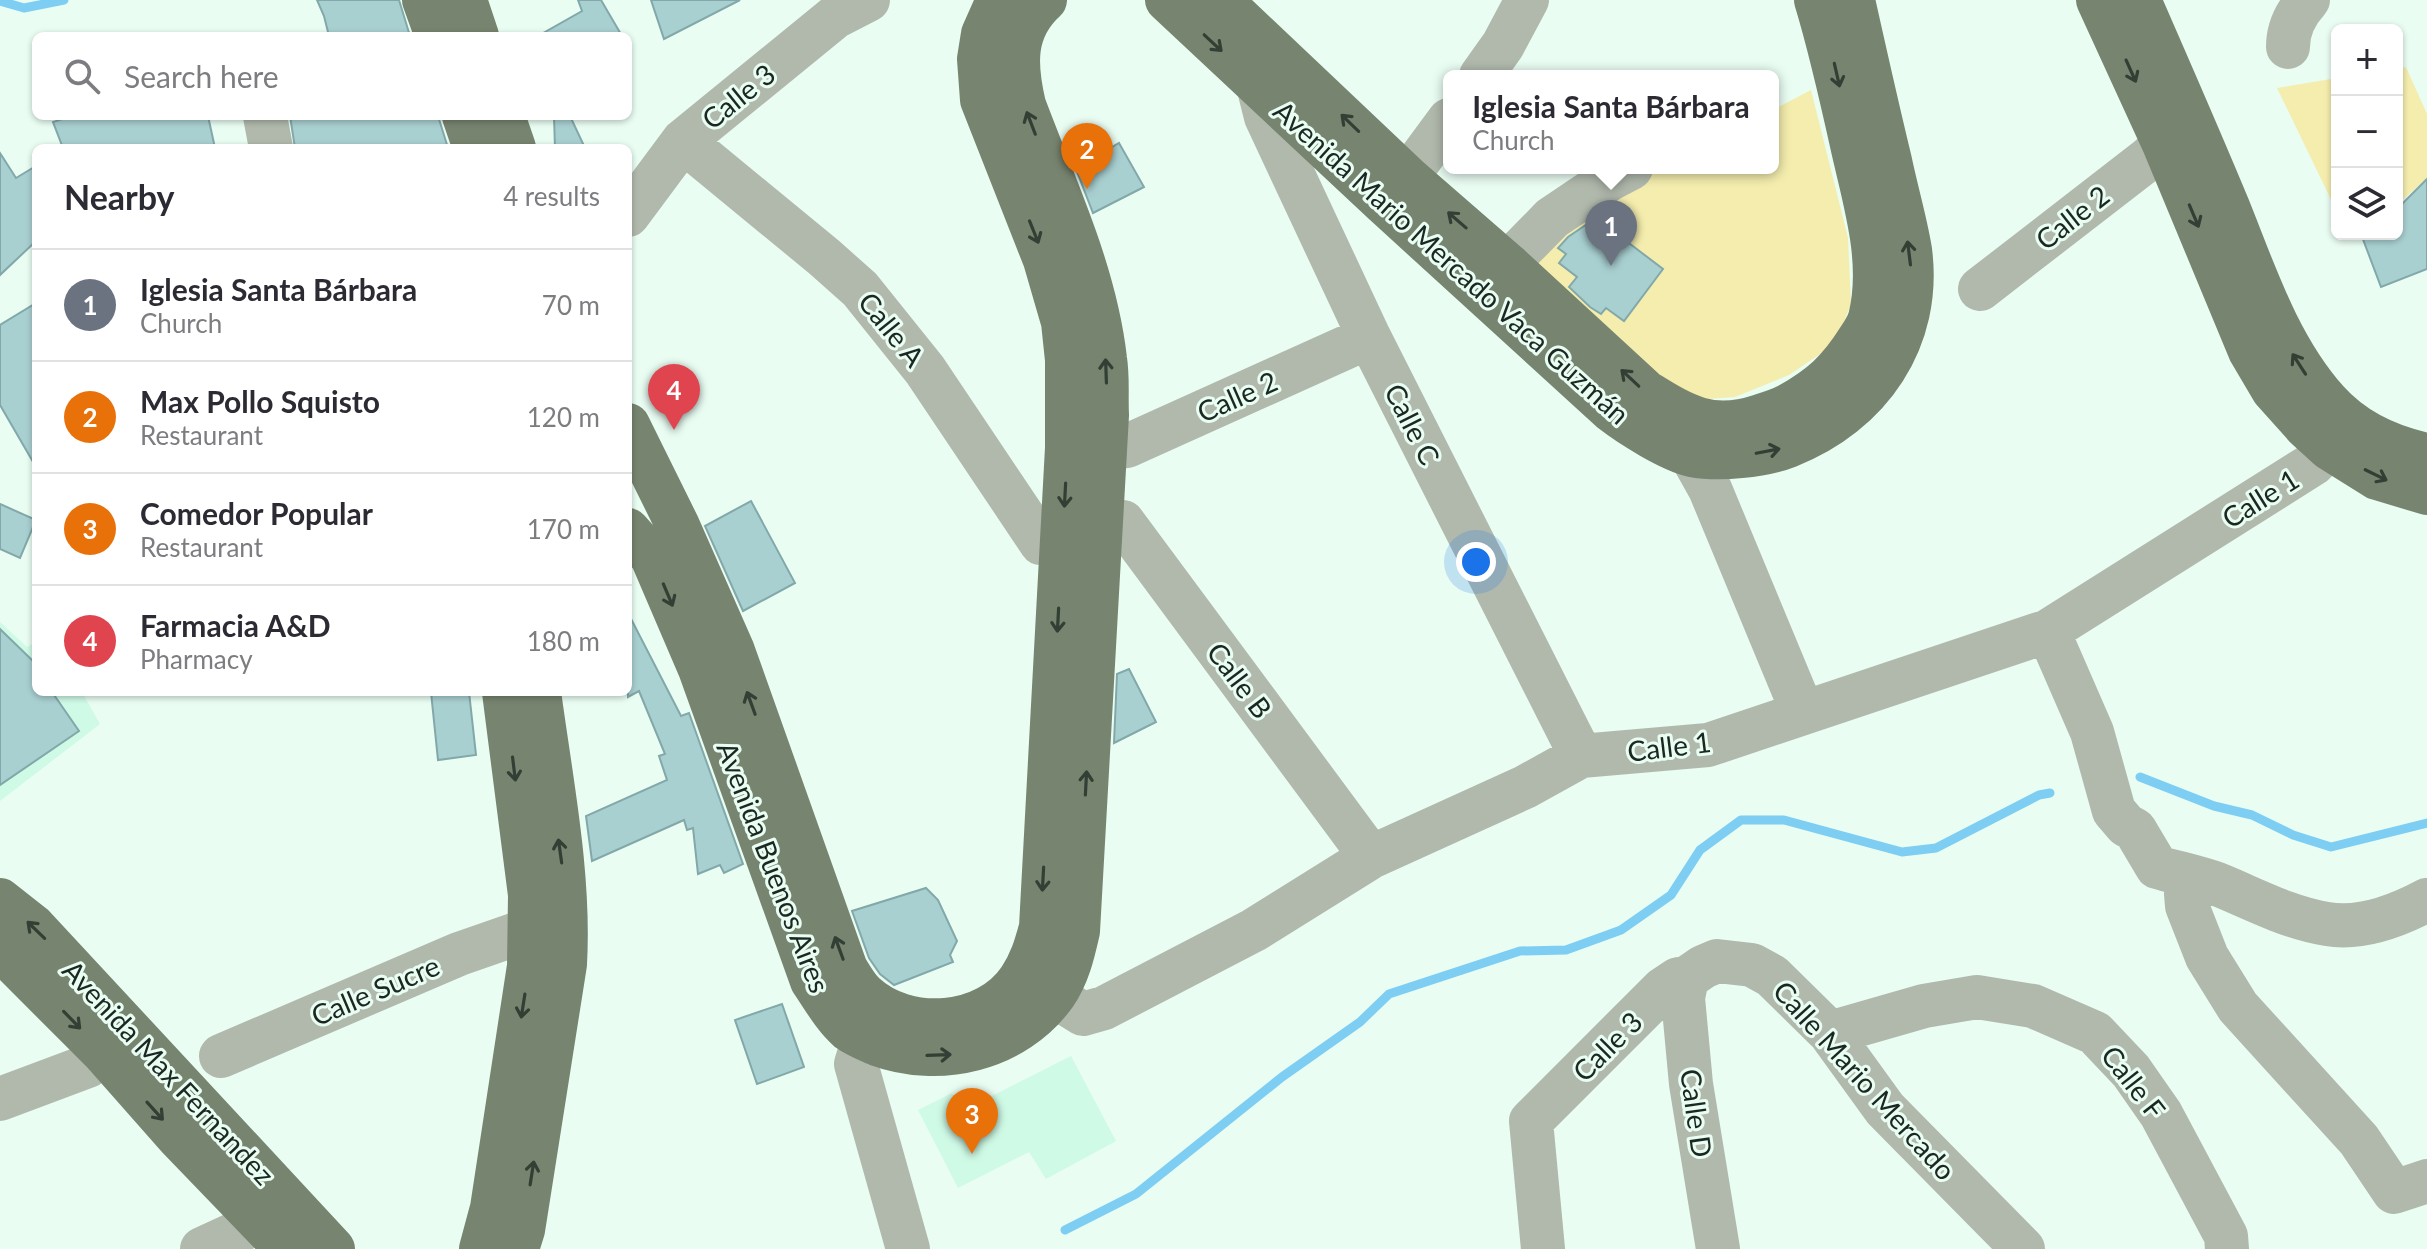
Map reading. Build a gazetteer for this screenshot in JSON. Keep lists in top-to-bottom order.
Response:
{
  "streets": {
    "main road": ["Avenida Mario Mercado Vaca Guzmán", "Avenida Buenos Aires", "Avenida Max Fernandez"],
    "street": [
      "Calle 3",
      "Calle 2",
      "Calle A",
      "Calle C",
      "Calle 1",
      "Calle B",
      "Calle Sucre",
      "Calle Mario Mercado",
      "Calle F",
      "Calle D"
    ]
  },
  "crossings": [
    ["Calle 3", "Calle A"],
    ["Calle 3", "Calle Mario Mercado"],
    ["Calle 3", "Calle D"],
    ["Calle 2", "Calle C"],
    ["Avenida Mario Mercado Vaca Guzmán", "Calle C"],
    ["Calle C", "Calle 1"],
    ["Calle 1", "Calle B"],
    ["Calle Mario Mercado", "Calle F"],
    ["Calle Mario Mercado", "Calle D"]
  ],
  "page": {
    "map_buttons": ["+", "−"],
    "search": "Search here",
    "popup": ["Iglesia Santa Bárbara", "Church"],
    "pins": [
      "2",
      "1",
      "4",
      "3"
    ],
    "heading": ["Nearby", "4 results"],
    "list": [
      {
        "mark": "1",
        "name": "Iglesia Santa Bárbara",
        "note": "Church",
        "value": "70 m"
      },
      {
        "mark": "2",
        "name": "Max Pollo Squisto",
        "note": "Restaurant",
        "value": "120 m"
      },
      {
        "mark": "3",
        "name": "Comedor Popular",
        "note": "Restaurant",
        "value": "170 m"
      },
      {
        "mark": "4",
        "name": "Farmacia A&D",
        "note": "Pharmacy",
        "value": "180 m"
      }
    ]
  }
}
